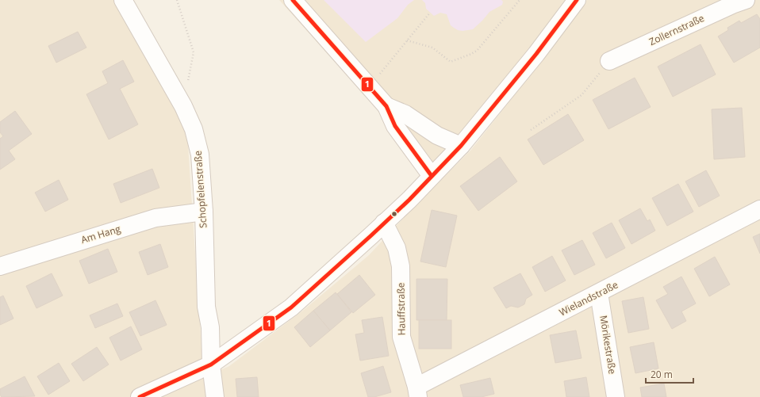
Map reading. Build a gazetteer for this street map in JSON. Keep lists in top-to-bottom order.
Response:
{
  "streets": {
    "street": [
      "Zollernstraße",
      "Schopfelenstraße",
      "Am Hang",
      "Wielandstraße",
      "Hauffstraße",
      "Mörikestraße"
    ]
  },
  "crossings": [
    ["Schopfelenstraße", "Am Hang"],
    ["Wielandstraße", "Hauffstraße"],
    ["Wielandstraße", "Mörikestraße"]
  ],
  "lines": ["transit line 1"],
  "scale_bar": "20 m"
}
